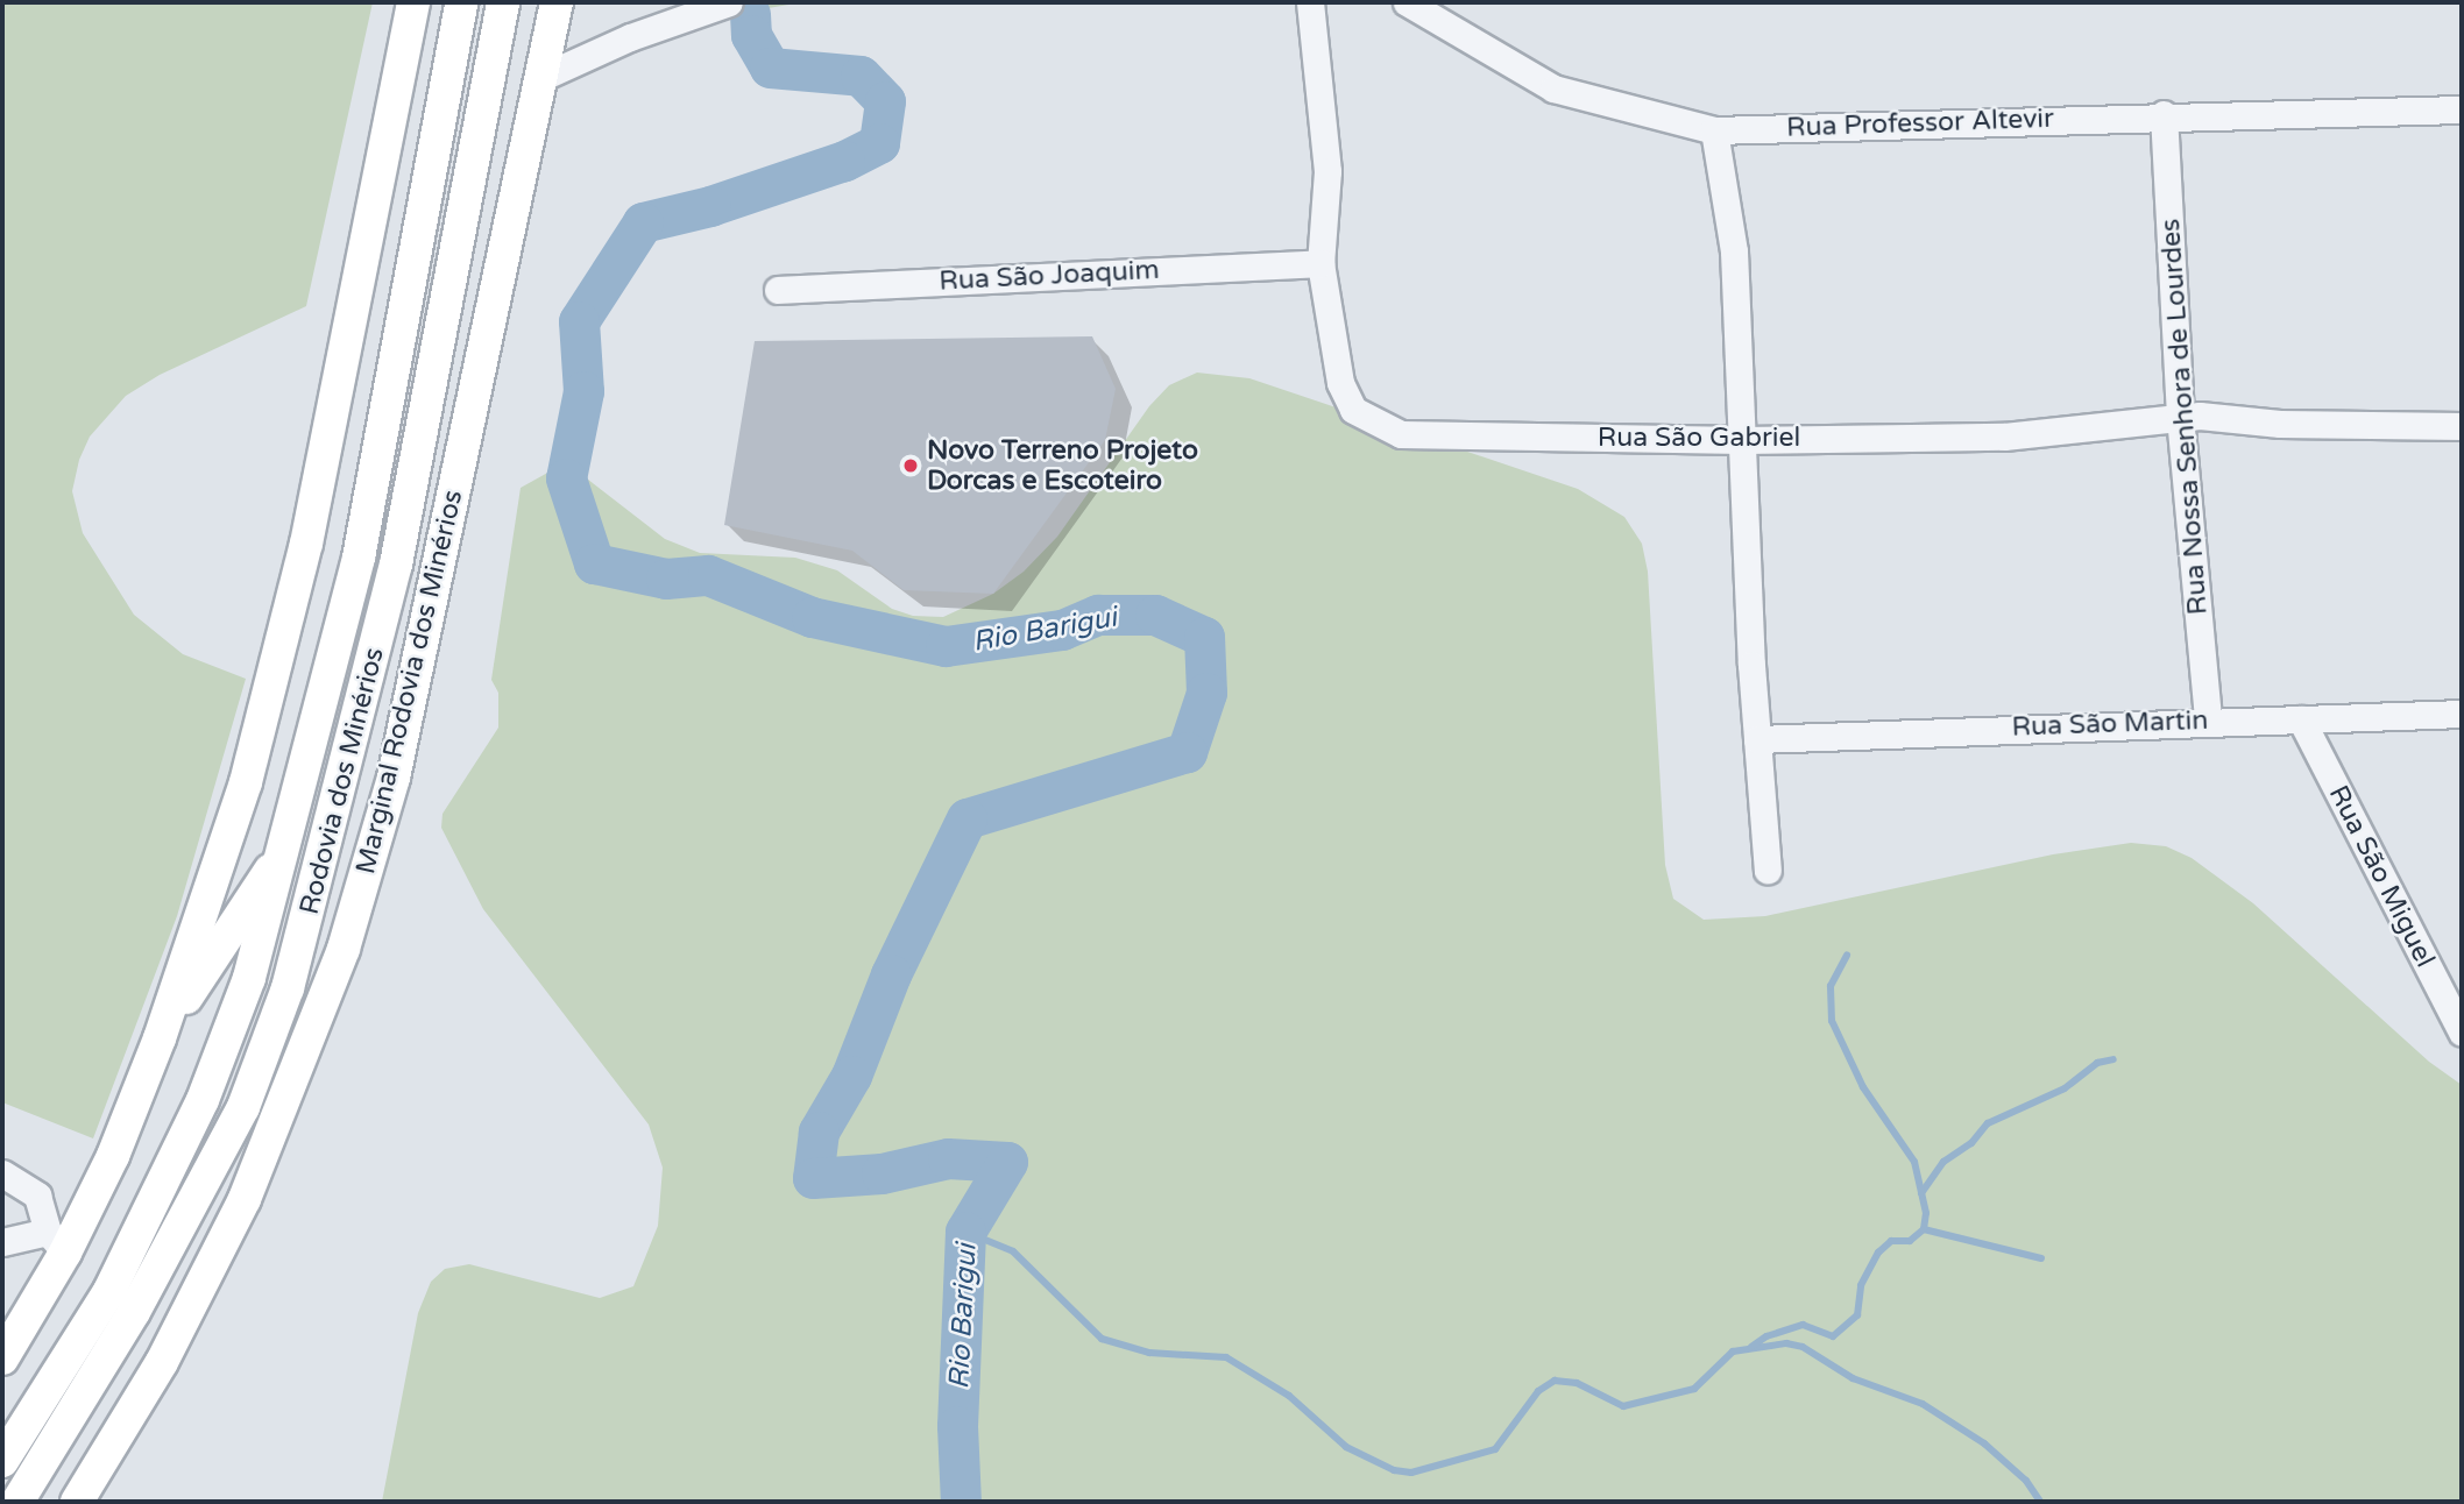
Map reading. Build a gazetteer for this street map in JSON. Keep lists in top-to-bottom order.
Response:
{
  "streets": {
    "main road": ["Marginal Rodovia dos Minérios", "Rodovia dos Minérios"],
    "street": [
      "Rua Professor Altevir",
      "Rua São Joaquim",
      "Rua Nossa Senhora de Lourdes",
      "Rua São Gabriel",
      "Rua São Martin",
      "Rua São Miguel"
    ]
  },
  "crossings": [
    ["Rua Professor Altevir", "Rua Nossa Senhora de Lourdes"],
    ["Rua São Joaquim", "Rua São Gabriel"],
    ["Rua Nossa Senhora de Lourdes", "Rua São Gabriel"],
    ["Rua Nossa Senhora de Lourdes", "Rua São Martin"],
    ["Rua São Martin", "Rua São Miguel"]
  ],
  "water": ["Rio Barigui"],
  "places": ["Novo Terreno Projeto Dorcas e Escoteiro"]
}
